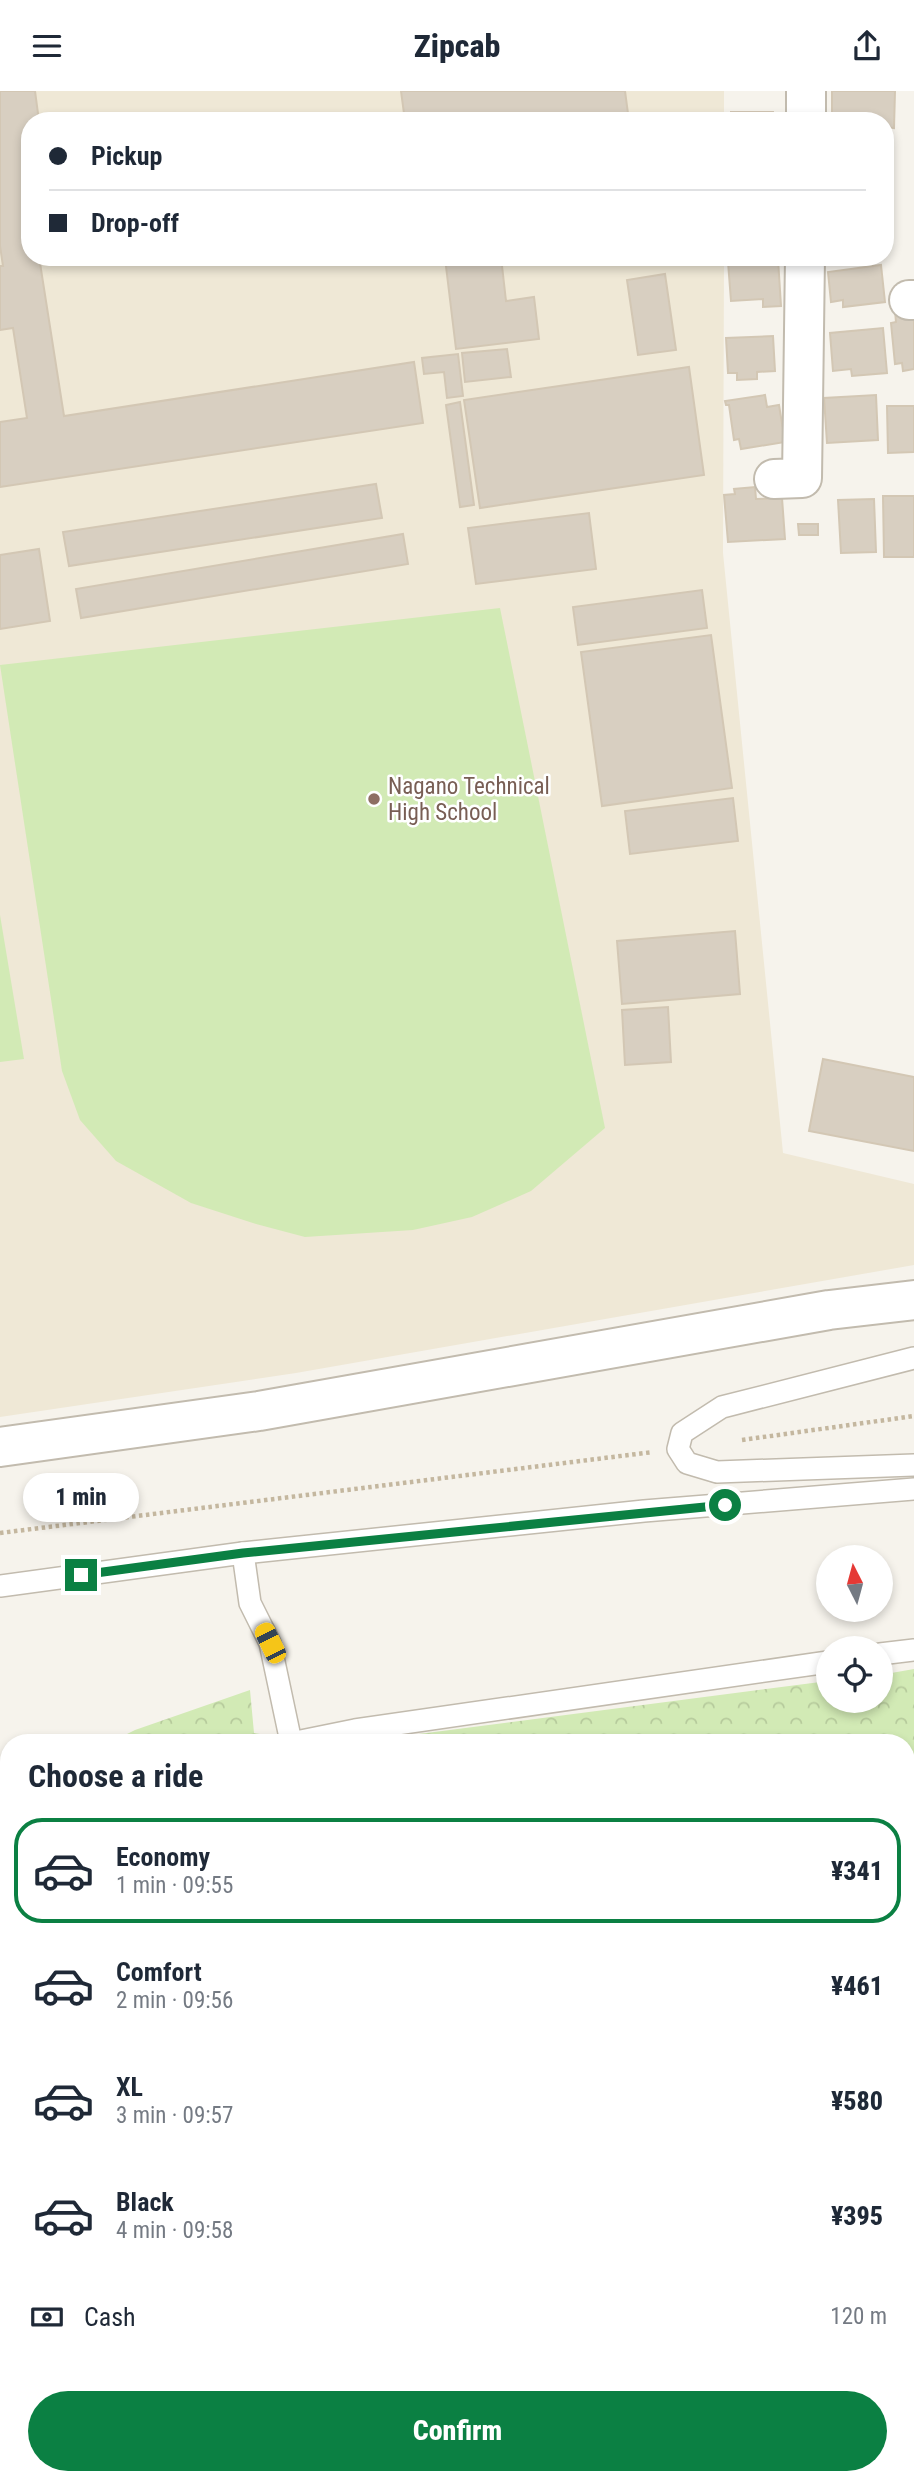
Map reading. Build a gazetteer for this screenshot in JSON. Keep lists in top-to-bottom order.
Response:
{
  "places": ["Nagano Technical High School"],
  "north": "top",
  "page": {
    "header": "Zipcab",
    "banner": ["Pickup", "Drop-off"],
    "bubble": "1 min",
    "heading": "Choose a ride",
    "list": [
      {
        "name": "Economy",
        "note": "1 min · 09:55",
        "value": "¥341"
      },
      {
        "name": "Comfort",
        "note": "2 min · 09:56",
        "value": "¥461"
      },
      {
        "name": "XL",
        "note": "3 min · 09:57",
        "value": "¥580"
      },
      {
        "name": "Black",
        "note": "4 min · 09:58",
        "value": "¥395"
      }
    ],
    "pay": ["Cash", "120 m"],
    "buttons": "Confirm"
  }
}
